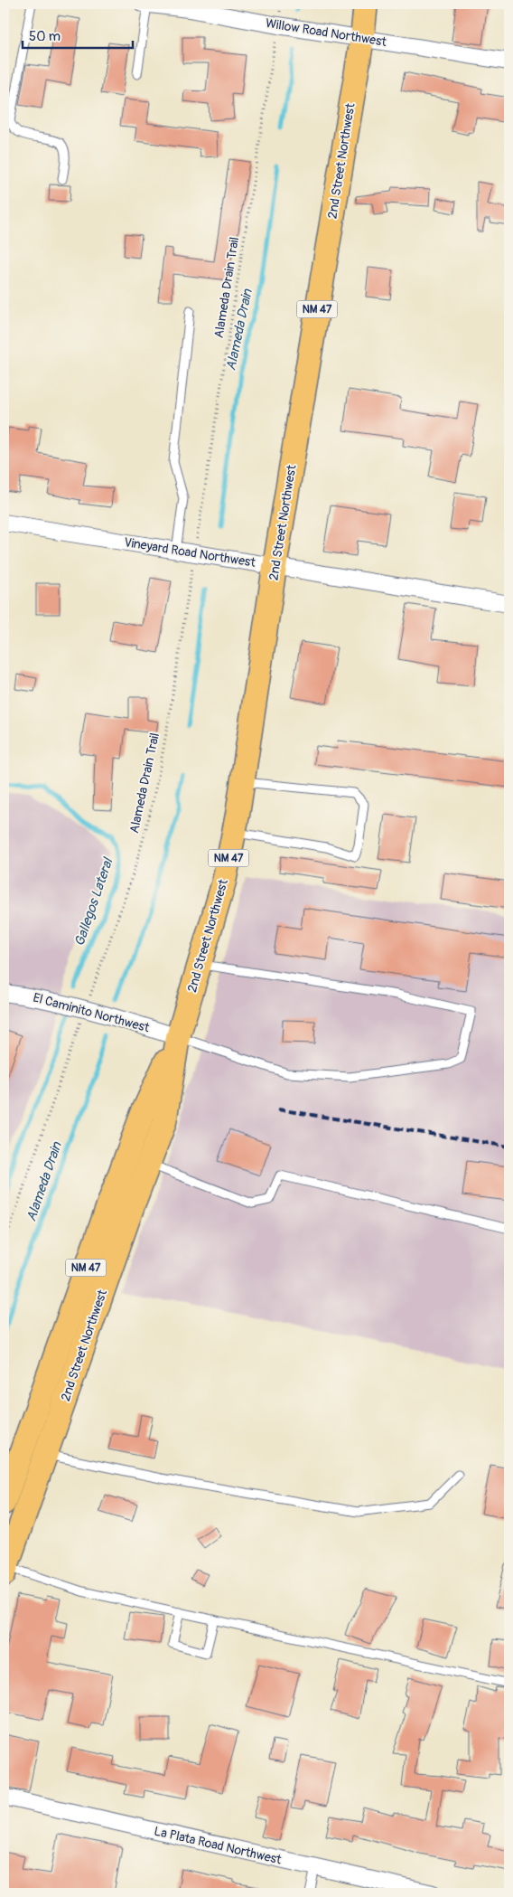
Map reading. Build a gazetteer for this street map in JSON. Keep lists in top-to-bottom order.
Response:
{
  "streets": {
    "main road": ["2nd Street Northwest", "NM 47"],
    "street": [
      "Willow Road Northwest",
      "Vineyard Road Northwest",
      "El Caminito Northwest",
      "La Plata Road Northwest"
    ],
    "path": ["Alameda Drain Trail"]
  },
  "crossings": [
    ["Willow Road Northwest", "2nd Street Northwest"],
    ["2nd Street Northwest", "Vineyard Road Northwest"],
    ["2nd Street Northwest", "El Caminito Northwest"]
  ],
  "water": ["Alameda Drain", "Gallegos Lateral"],
  "scale_bar": "50 m"
}
